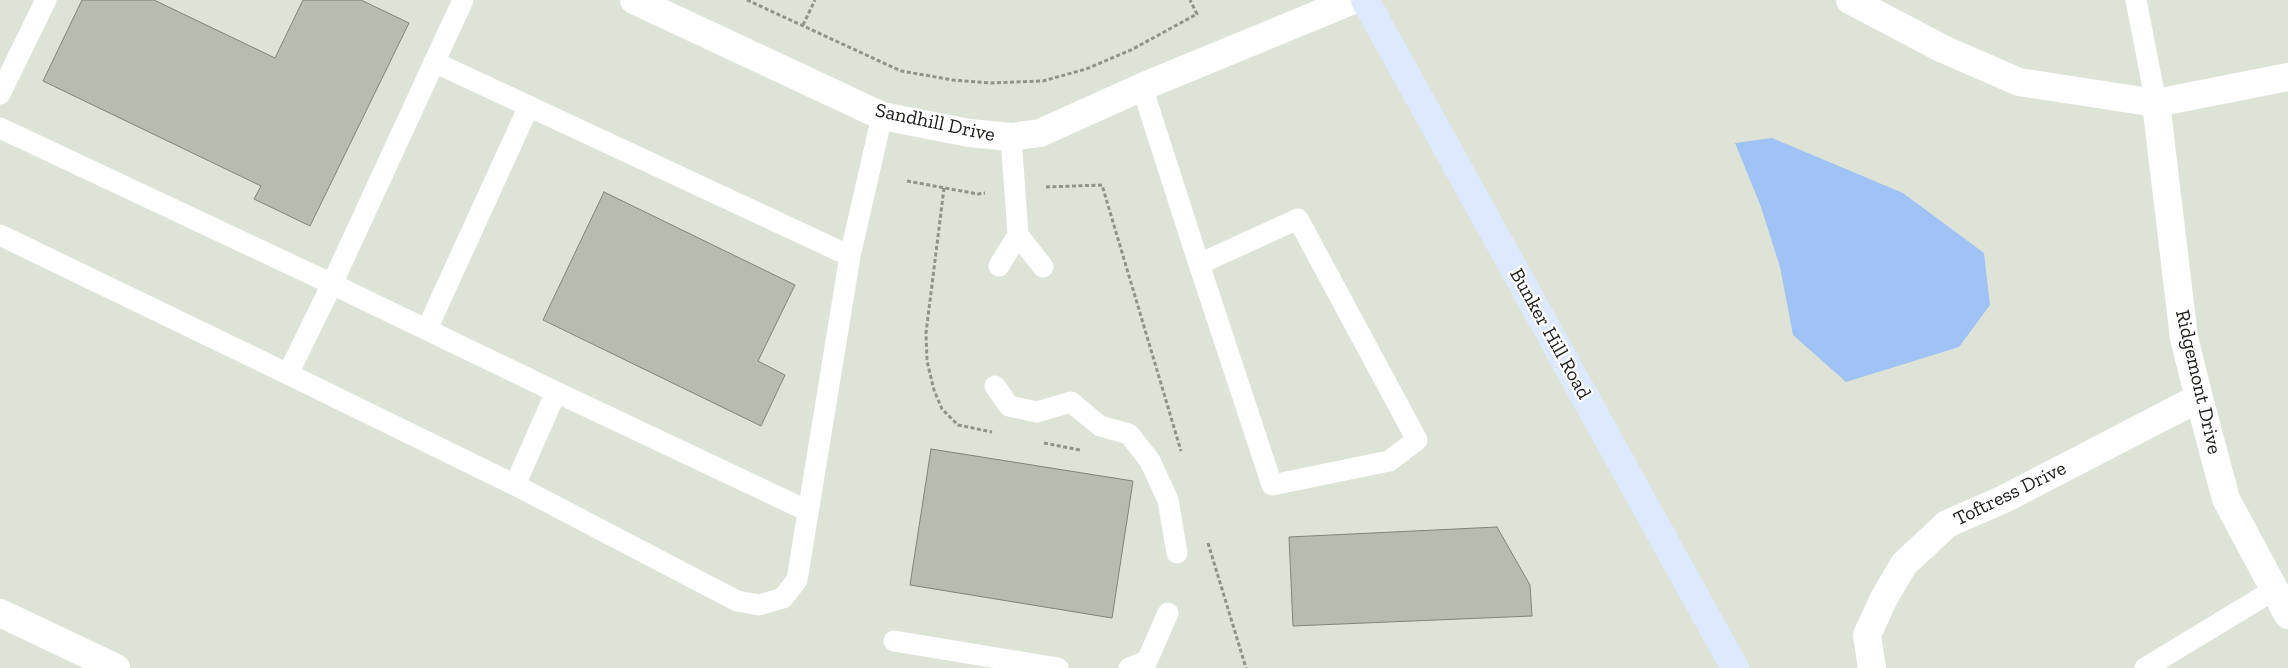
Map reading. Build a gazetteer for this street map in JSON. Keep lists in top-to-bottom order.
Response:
{
  "streets": {
    "main road": ["Bunker Hill Road"],
    "street": ["Sandhill Drive", "Ridgemont Drive", "Toftress Drive"]
  },
  "crossings": [
    ["Ridgemont Drive", "Toftress Drive"]
  ]
}
